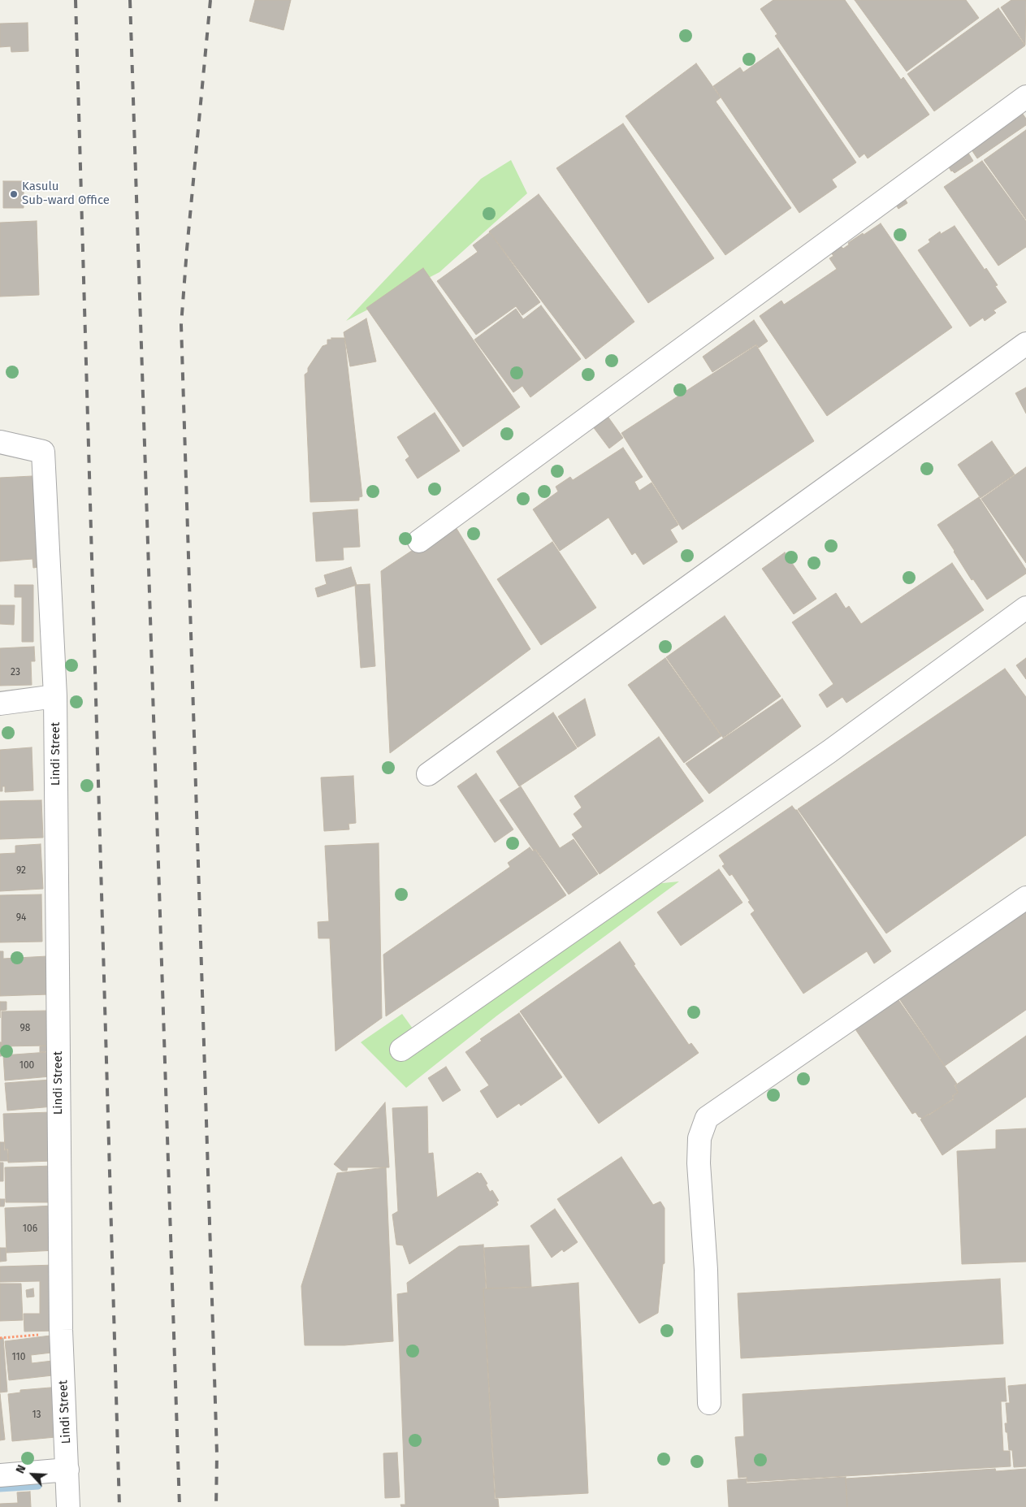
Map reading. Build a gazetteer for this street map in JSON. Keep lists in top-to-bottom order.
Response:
{
  "streets": {
    "street": ["Lindi Street"]
  },
  "places": ["Kasulu Sub-ward Office"],
  "house_numbers": [
    "23",
    "92",
    "94",
    "98",
    "100",
    "106",
    "110",
    "13"
  ],
  "north": "top left"
}
